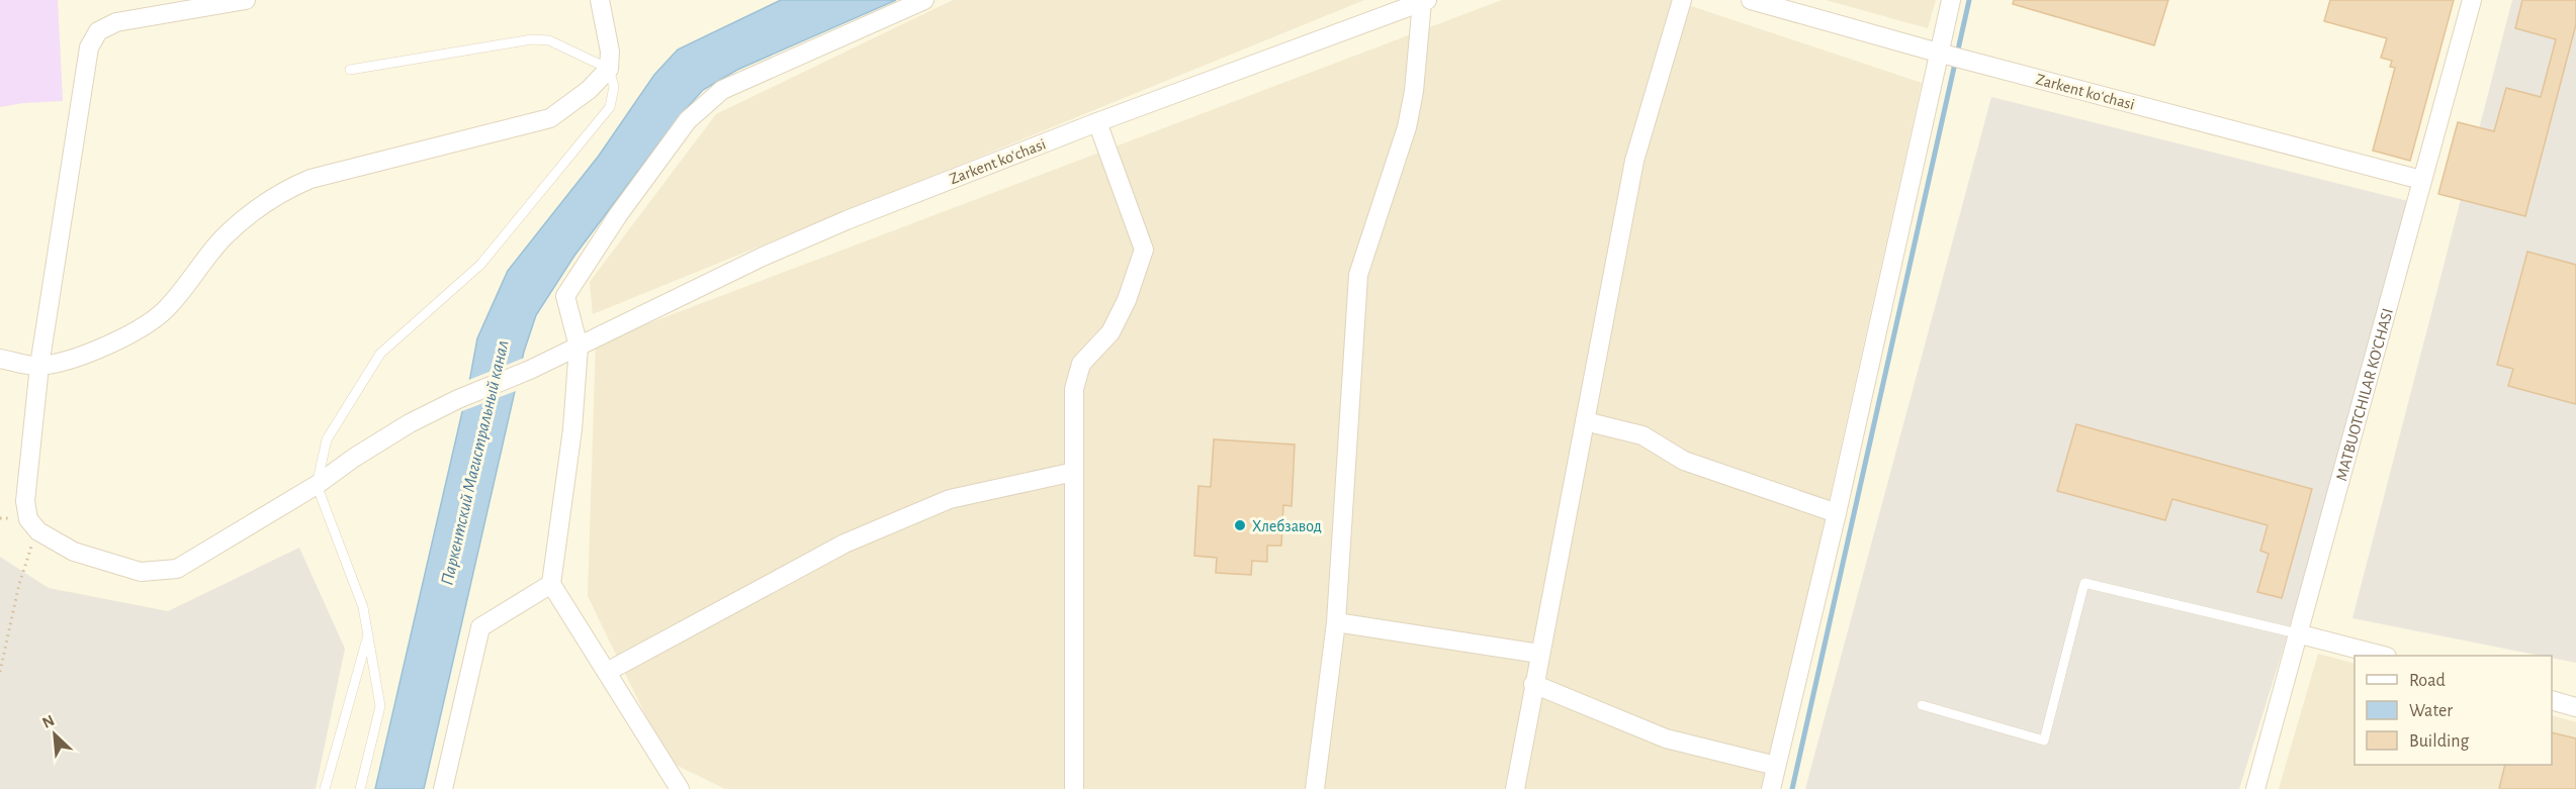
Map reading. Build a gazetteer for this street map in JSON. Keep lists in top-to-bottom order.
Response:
{
  "streets": {
    "street": ["Zarkent koʻchasi", "MATBUOTCHILAR KO'CHASI"]
  },
  "crossings": [
    ["Zarkent koʻchasi", "MATBUOTCHILAR KO'CHASI"]
  ],
  "water": ["Паркентский Магистральный канал"],
  "places": ["Хлебзавод"],
  "legend": ["Road", "Water", "Building"],
  "north": "top left"
}
